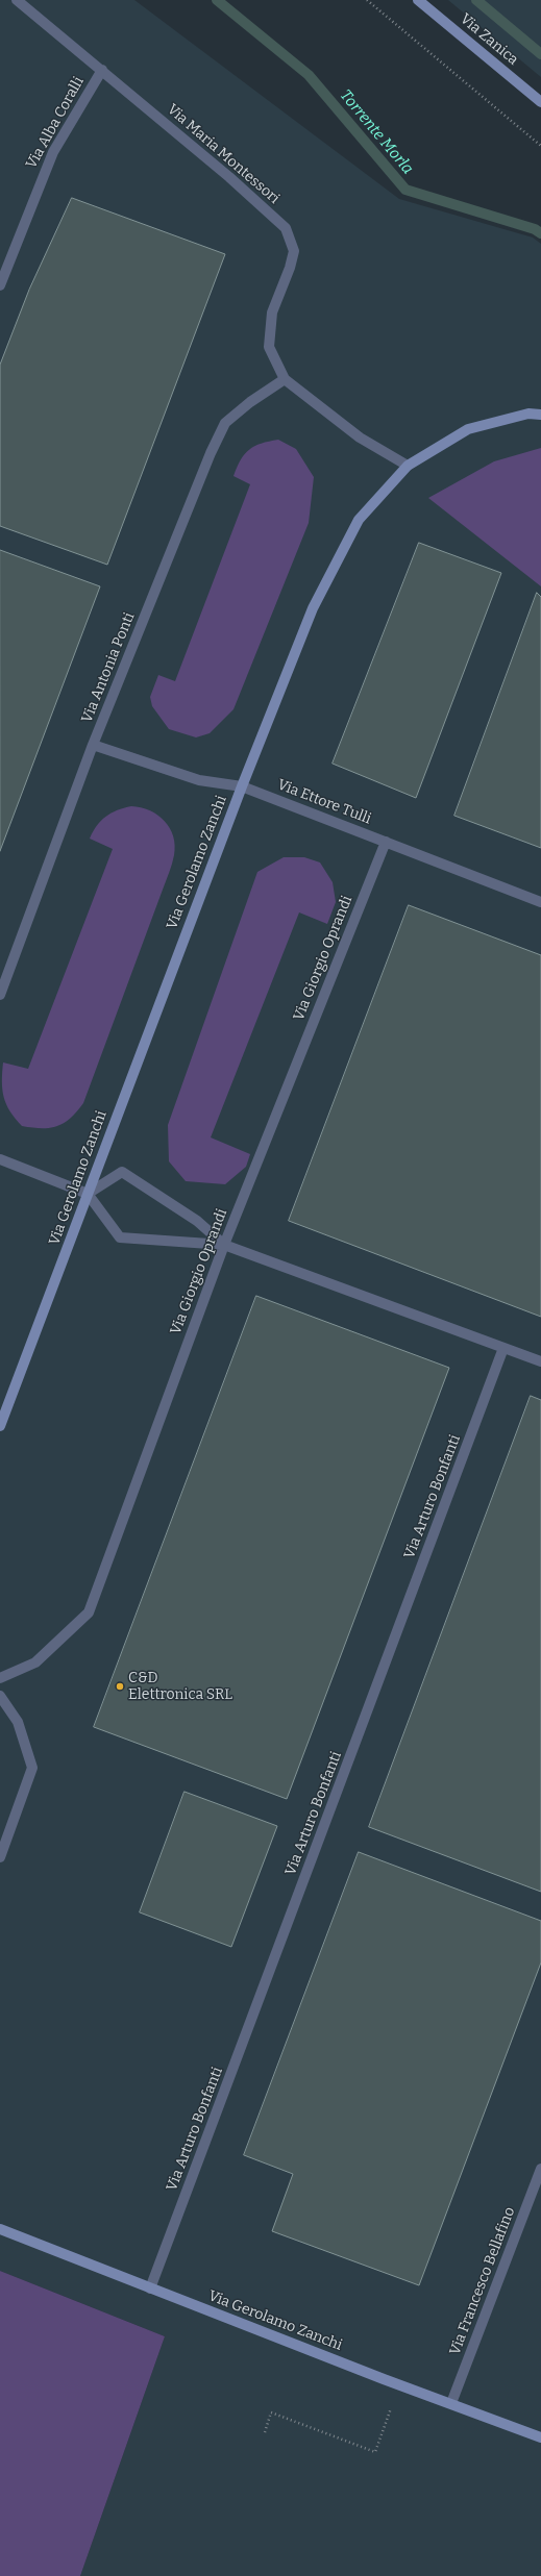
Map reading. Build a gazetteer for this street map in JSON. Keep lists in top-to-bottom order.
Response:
{
  "streets": {
    "street": [
      "Via Zanica",
      "Via Alba Coralli",
      "Via Maria Montessori",
      "Via Antonia Ponti",
      "Via Ettore Tulli",
      "Via Gerolamo Zanchi",
      "Via Giorgio Oprandi",
      "Via Arturo Bonfanti",
      "Via Francesco Bellafino"
    ]
  },
  "crossings": [
    ["Via Alba Coralli", "Via Maria Montessori"],
    ["Via Maria Montessori", "Via Antonia Ponti"],
    ["Via Antonia Ponti", "Via Ettore Tulli"],
    ["Via Ettore Tulli", "Via Gerolamo Zanchi"],
    ["Via Ettore Tulli", "Via Giorgio Oprandi"],
    ["Via Gerolamo Zanchi", "Via Arturo Bonfanti"],
    ["Via Gerolamo Zanchi", "Via Francesco Bellafino"]
  ],
  "water": ["Torrente Morla"],
  "places": ["C&D Elettronica SRL"]
}
